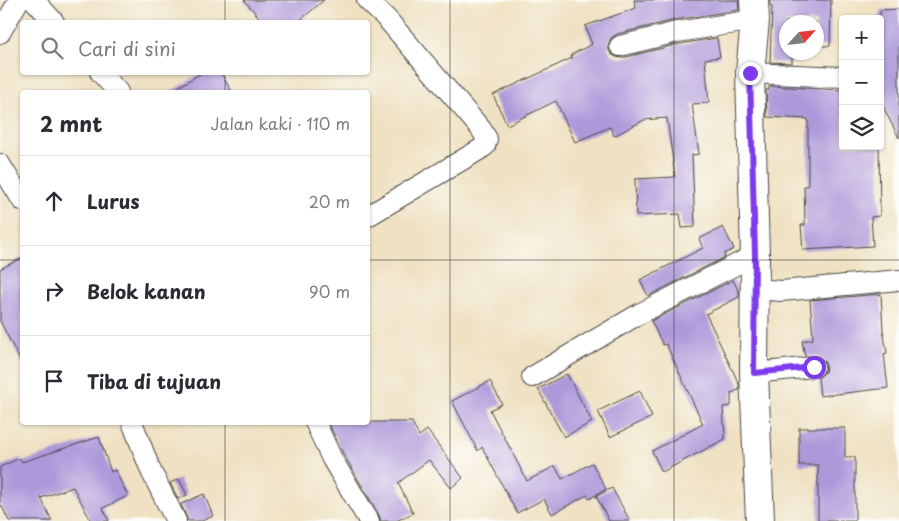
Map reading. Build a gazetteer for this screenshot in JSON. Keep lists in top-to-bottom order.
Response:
{
  "north": "top right",
  "page": {
    "map_buttons": ["+", "−"],
    "search": "Cari di sini",
    "heading": ["2 mnt", "Jalan kaki · 110 m"],
    "list": [
      ["Lurus", "20 m"],
      ["Belok kanan", "90 m"],
      "Tiba di tujuan"
    ]
  }
}
